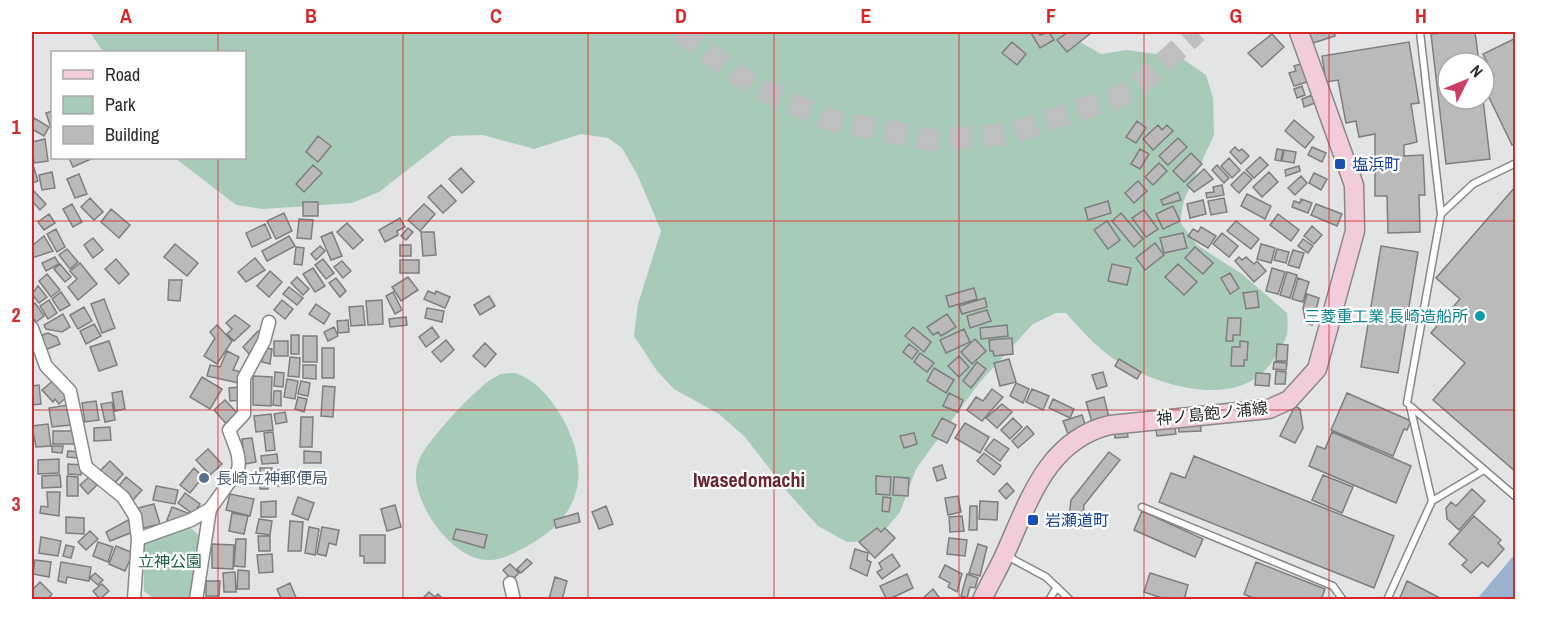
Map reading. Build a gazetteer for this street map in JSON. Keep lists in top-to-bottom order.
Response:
{
  "streets": {
    "main road": ["神ノ島飽ノ浦線"]
  },
  "districts": ["Iwasedomachi"],
  "parks": ["立神公園"],
  "places": {
    "transit": ["塩浜町", "岩瀬道町"],
    "other": ["三菱重工業 長崎造船所", "長崎立神郵便局"]
  },
  "legend": ["Road", "Park", "Building"],
  "north": "top right",
  "grid": {
    "columns": [
      "A",
      "B",
      "C",
      "D",
      "E",
      "F",
      "G",
      "H"
    ],
    "rows": ["1", "2", "3"]
  }
}
